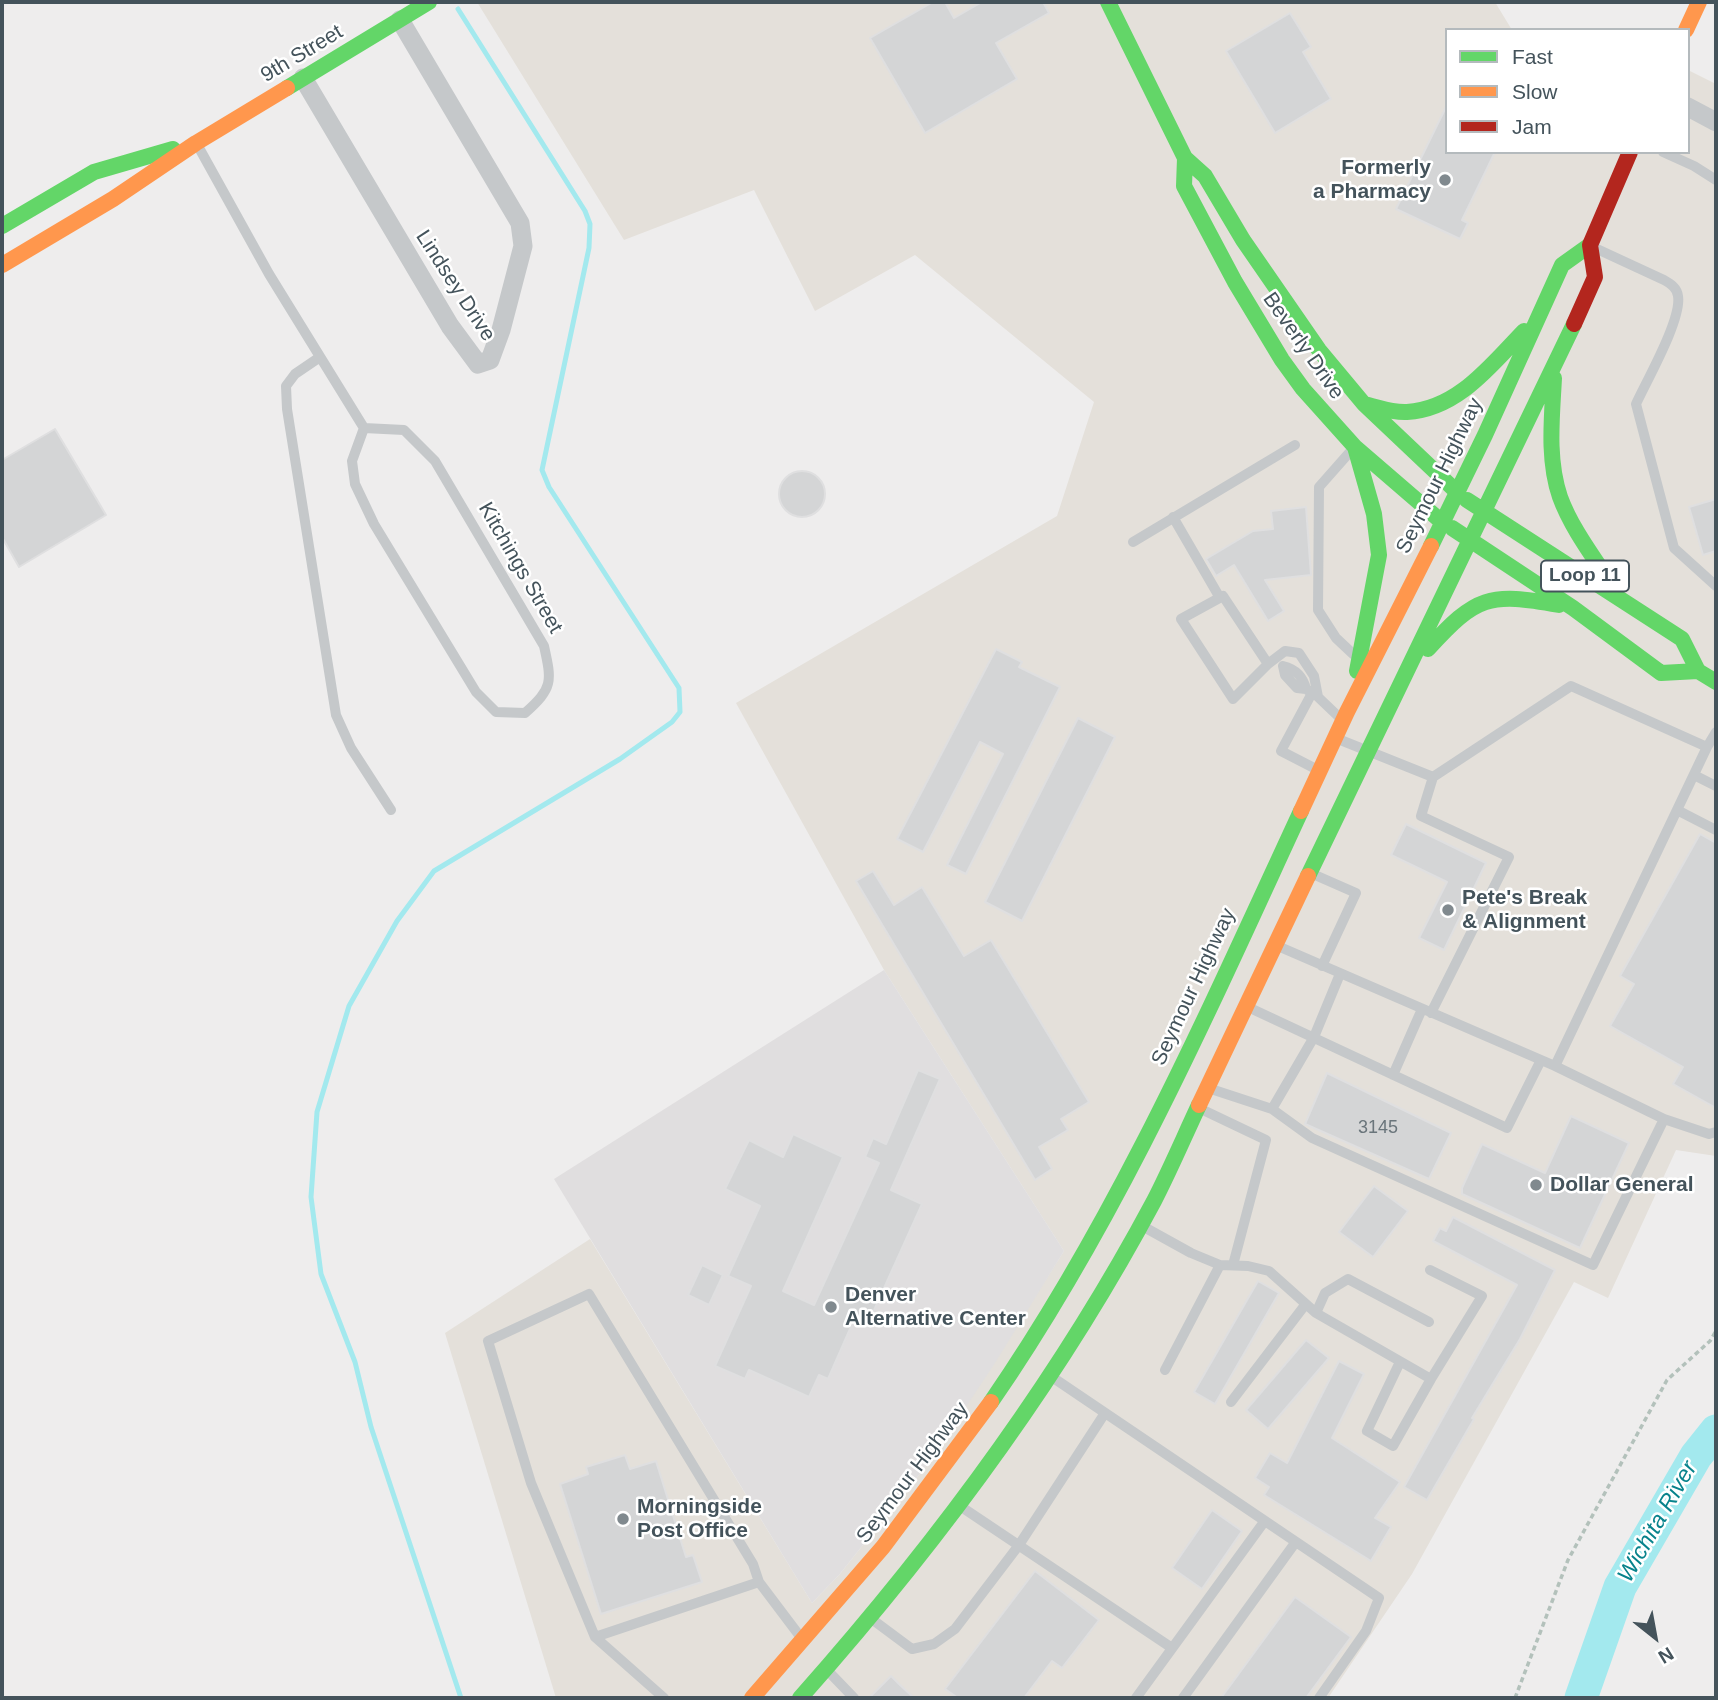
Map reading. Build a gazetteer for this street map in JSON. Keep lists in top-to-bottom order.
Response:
{
  "streets": {
    "main road": [
      "9th Street",
      "Beverly Drive",
      "Seymour Highway",
      "Loop 11"
    ],
    "street": ["Lindsey Drive"],
    "lane": ["Kitchings Street"]
  },
  "crossings": [
    ["9th Street", "Lindsey Drive"],
    ["Beverly Drive", "Seymour Highway"],
    ["Beverly Drive", "Loop 11"],
    ["Seymour Highway", "Loop 11"]
  ],
  "water": ["Wichita River"],
  "places": [
    "Formerly a Pharmacy",
    "Pete's Break & Alignment",
    "Dollar General",
    "Denver Alternative Center",
    "Morningside Post Office"
  ],
  "house_numbers": ["3145"],
  "legend": ["Fast", "Slow", "Jam"],
  "north": "bottom right"
}
